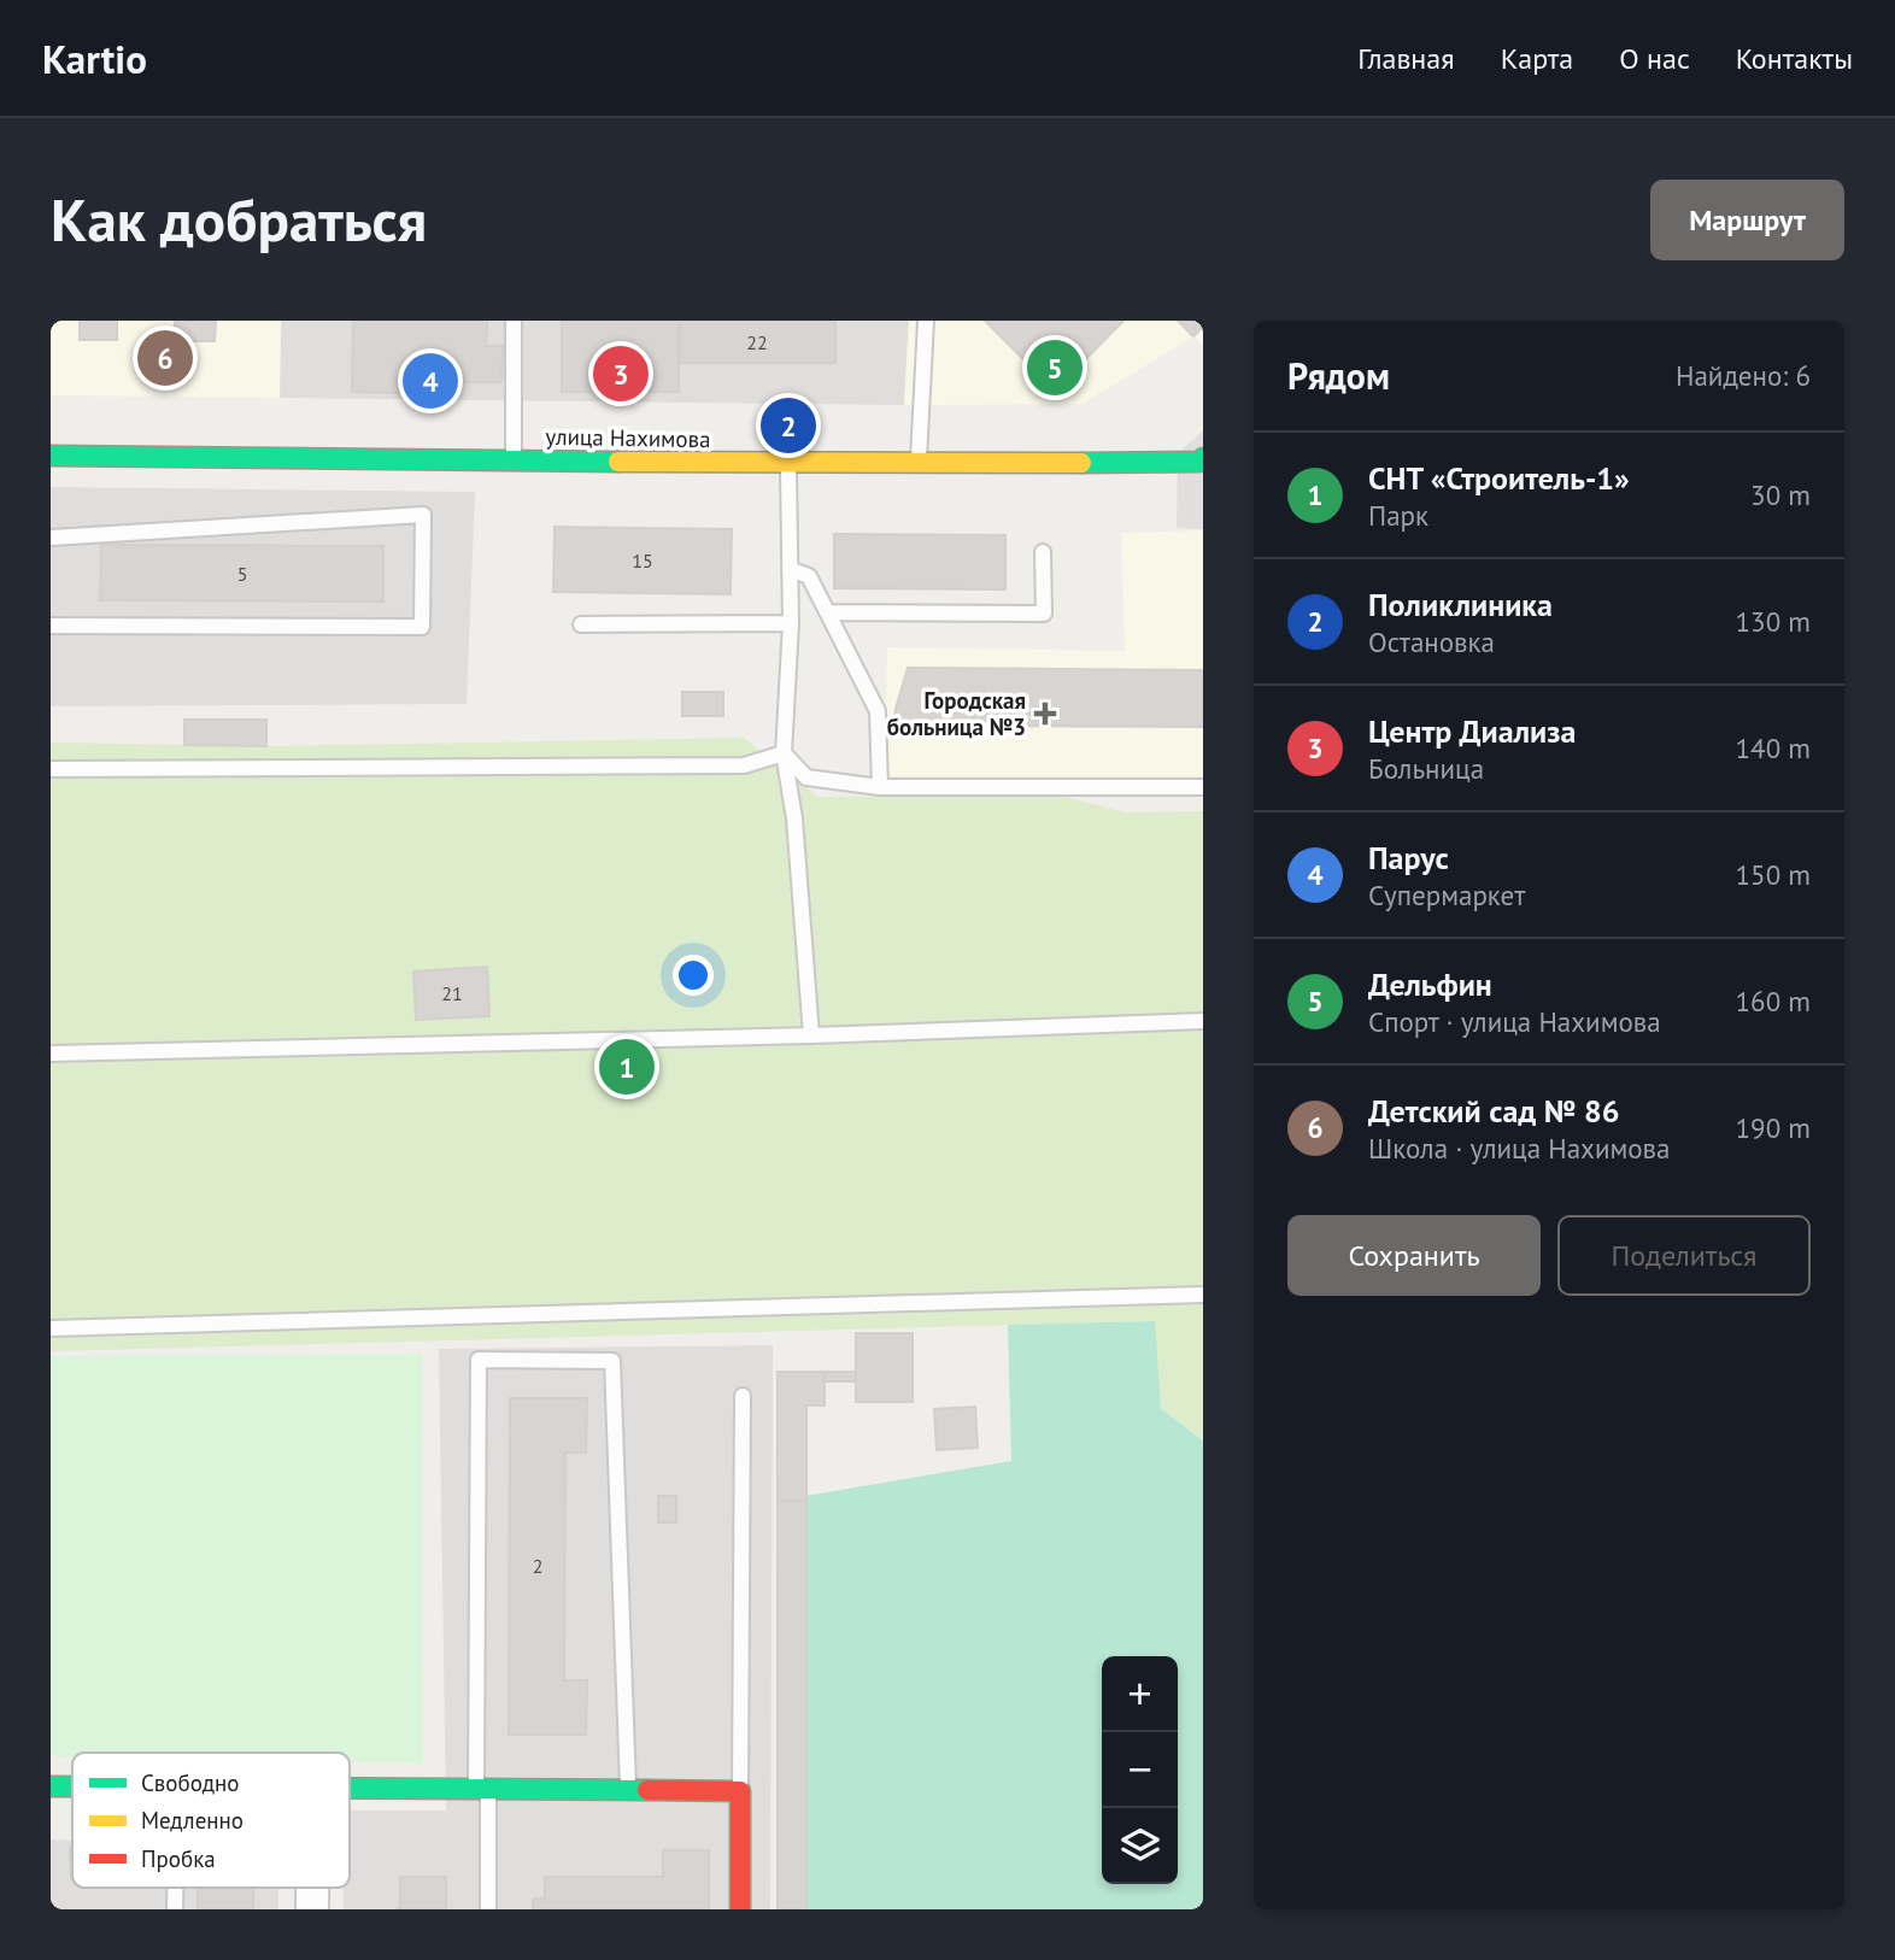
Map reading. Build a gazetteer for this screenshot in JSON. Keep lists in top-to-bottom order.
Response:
{
  "streets": {
    "street": ["улица Нахимова"]
  },
  "places": {
    "health": ["Городская больница №3"]
  },
  "house_numbers": [
    "22",
    "15",
    "5",
    "21",
    "2"
  ],
  "legend": ["Свободно", "Медленно", "Пробка"],
  "page": {
    "header": "Kartio",
    "nav": [
      "Главная",
      "Карта",
      "О нас",
      "Контакты"
    ],
    "buttons": [
      "Маршрут",
      ["Сохранить", "Поделиться"]
    ],
    "title": "Как добраться",
    "heading": ["Рядом", "Найдено: 6"],
    "pins": [
      "6",
      "5",
      "3",
      "4",
      "2",
      "1"
    ],
    "list": [
      {
        "mark": "1",
        "name": "СНТ «Строитель-1»",
        "note": "Парк",
        "value": "30 m"
      },
      {
        "mark": "2",
        "name": "Поликлиника",
        "note": "Остановка",
        "value": "130 m"
      },
      {
        "mark": "3",
        "name": "Центр Диализа",
        "note": "Больница",
        "value": "140 m"
      },
      {
        "mark": "4",
        "name": "Парус",
        "note": "Супермаркет",
        "value": "150 m"
      },
      {
        "mark": "5",
        "name": "Дельфин",
        "note": "Спорт · улица Нахимова",
        "value": "160 m"
      },
      {
        "mark": "6",
        "name": "Детский сад № 86",
        "note": "Школа · улица Нахимова",
        "value": "190 m"
      }
    ],
    "map_buttons": ["+", "−"]
  }
}
